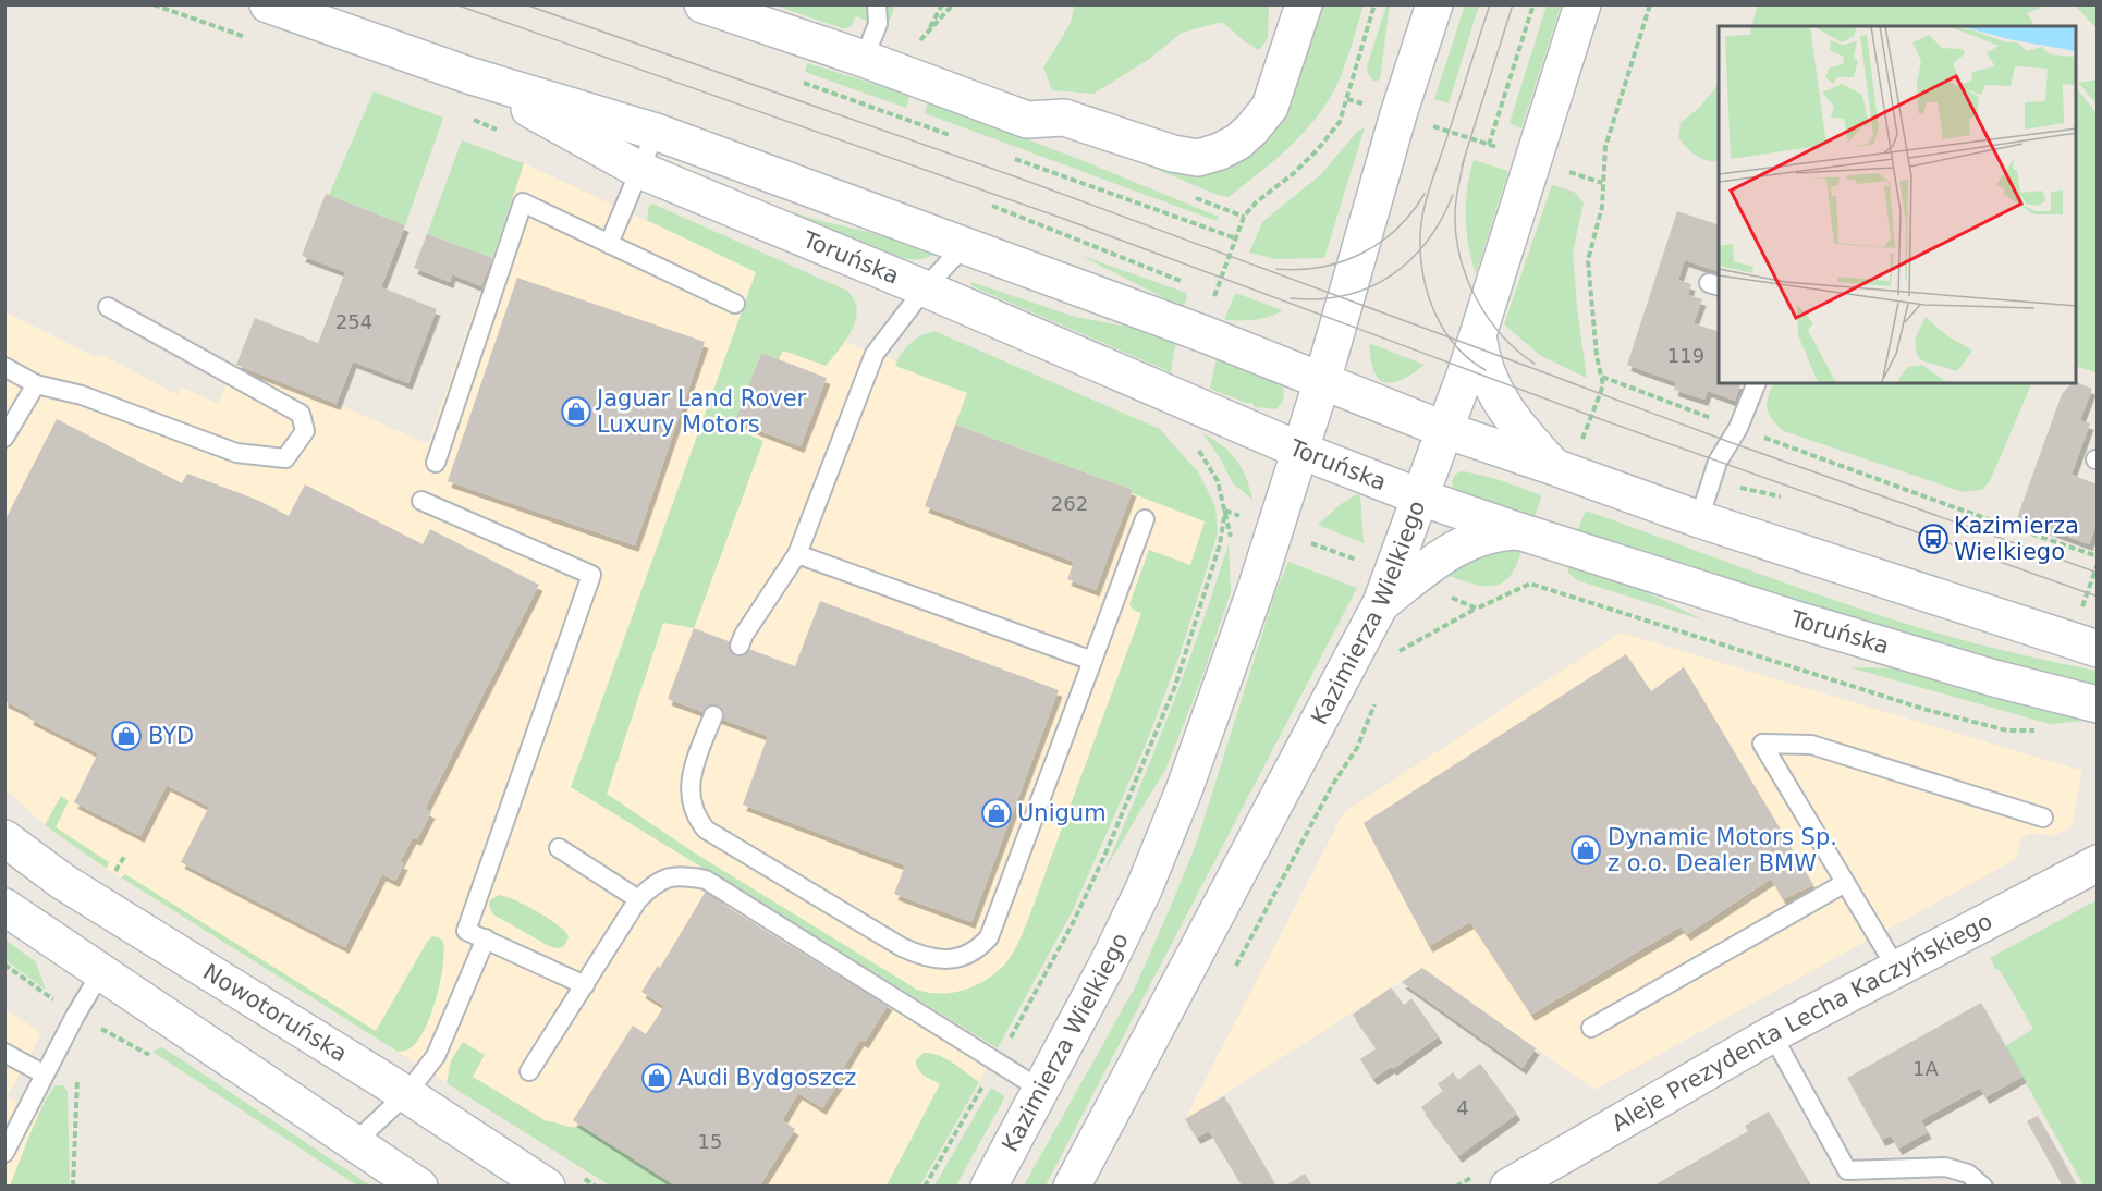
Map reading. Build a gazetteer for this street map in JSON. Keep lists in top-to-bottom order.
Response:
{
  "streets": {
    "street": [
      "Toruńska",
      "Kazimierza Wielkiego",
      "Nowotoruńska",
      "Aleje Prezydenta Lecha Kaczyńskiego"
    ]
  },
  "crossings": [
    ["Toruńska", "Kazimierza Wielkiego"]
  ],
  "places": {
    "shop": [
      "Jaguar Land Rover Luxury Motors",
      "BYD",
      "Unigum",
      "Dynamic Motors Sp. z o.o. Dealer BMW",
      "Audi Bydgoszcz"
    ],
    "bus stop": ["Kazimierza Wielkiego"]
  },
  "house_numbers": [
    "254",
    "119",
    "262",
    "1A",
    "4",
    "15"
  ]
}
